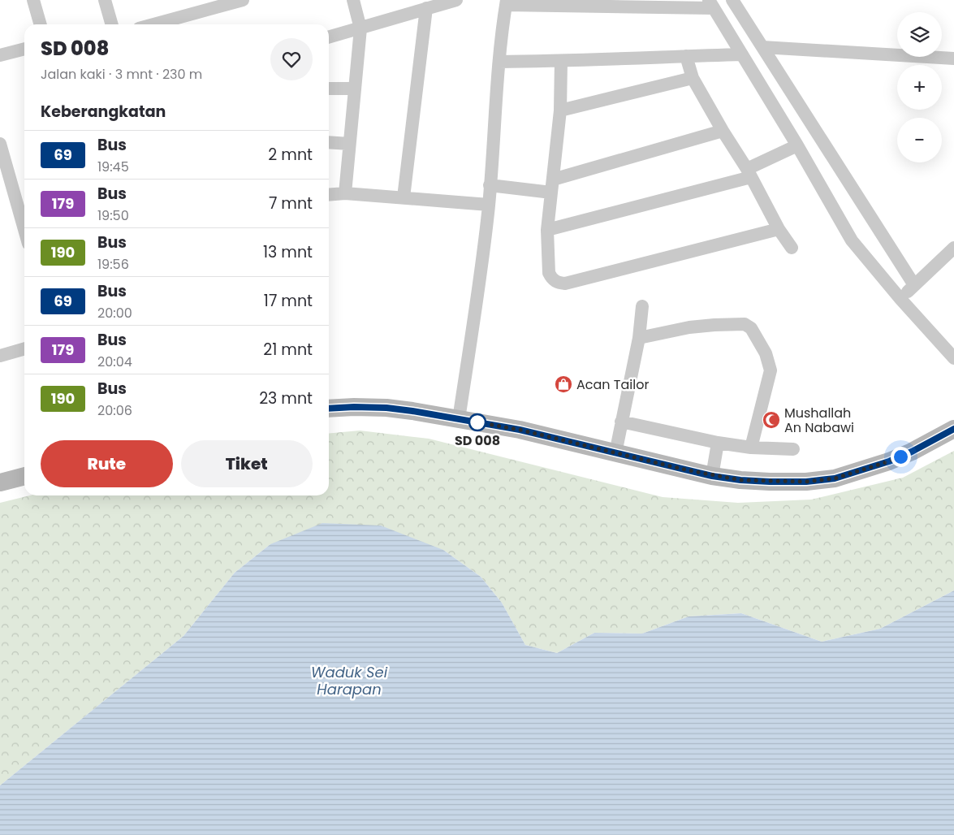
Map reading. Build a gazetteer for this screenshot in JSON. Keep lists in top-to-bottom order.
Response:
{
  "water": ["Waduk Sei Harapan"],
  "places": {
    "shop": ["Acan Tailor"],
    "mosque": ["Mushallah An Nabawi"],
    "other": ["SD 008"]
  },
  "lines": ["bus line 69"],
  "page": {
    "map_buttons": ["+", "−"],
    "heading": [
      ["SD 008", "Jalan kaki · 3 mnt · 230 m"],
      "Keberangkatan"
    ],
    "list": [
      {
        "mark": "69",
        "name": "Bus",
        "note": "19:45",
        "value": "2 mnt"
      },
      {
        "mark": "179",
        "name": "Bus",
        "note": "19:50",
        "value": "7 mnt"
      },
      {
        "mark": "190",
        "name": "Bus",
        "note": "19:56",
        "value": "13 mnt"
      },
      {
        "mark": "69",
        "name": "Bus",
        "note": "20:00",
        "value": "17 mnt"
      },
      {
        "mark": "179",
        "name": "Bus",
        "note": "20:04",
        "value": "21 mnt"
      },
      {
        "mark": "190",
        "name": "Bus",
        "note": "20:06",
        "value": "23 mnt"
      }
    ],
    "buttons": ["Rute", "Tiket"]
  }
}
